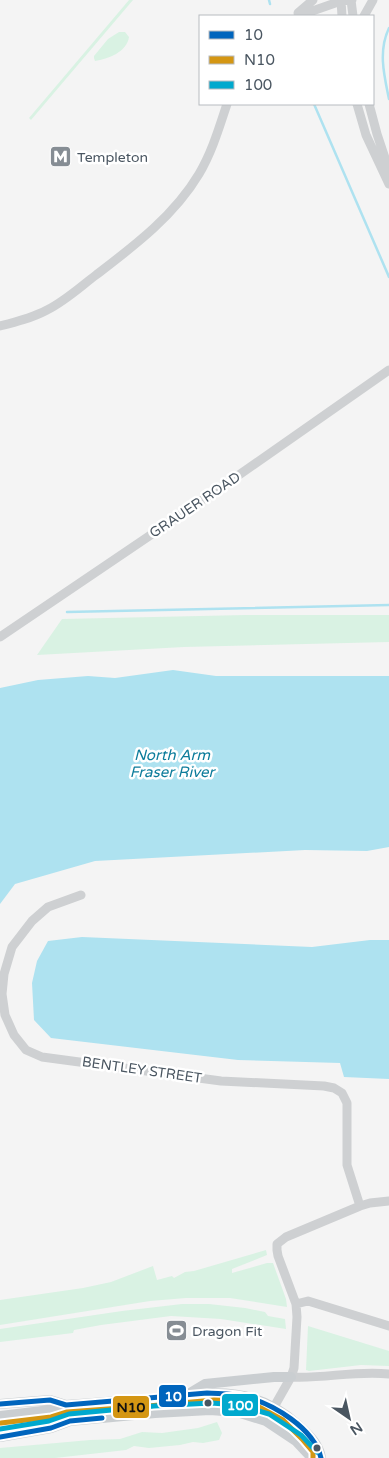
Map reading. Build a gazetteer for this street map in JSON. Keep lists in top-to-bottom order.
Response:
{
  "streets": {
    "street": ["GRAUER ROAD", "BENTLEY STREET"]
  },
  "water": ["North Arm Fraser River"],
  "places": {
    "metro station": ["Templeton"],
    "sports": ["Dragon Fit"]
  },
  "lines": ["transit line 10", "transit line N10", "transit line 100"],
  "legend": ["10", "N10", "100"],
  "north": "bottom right"
}
